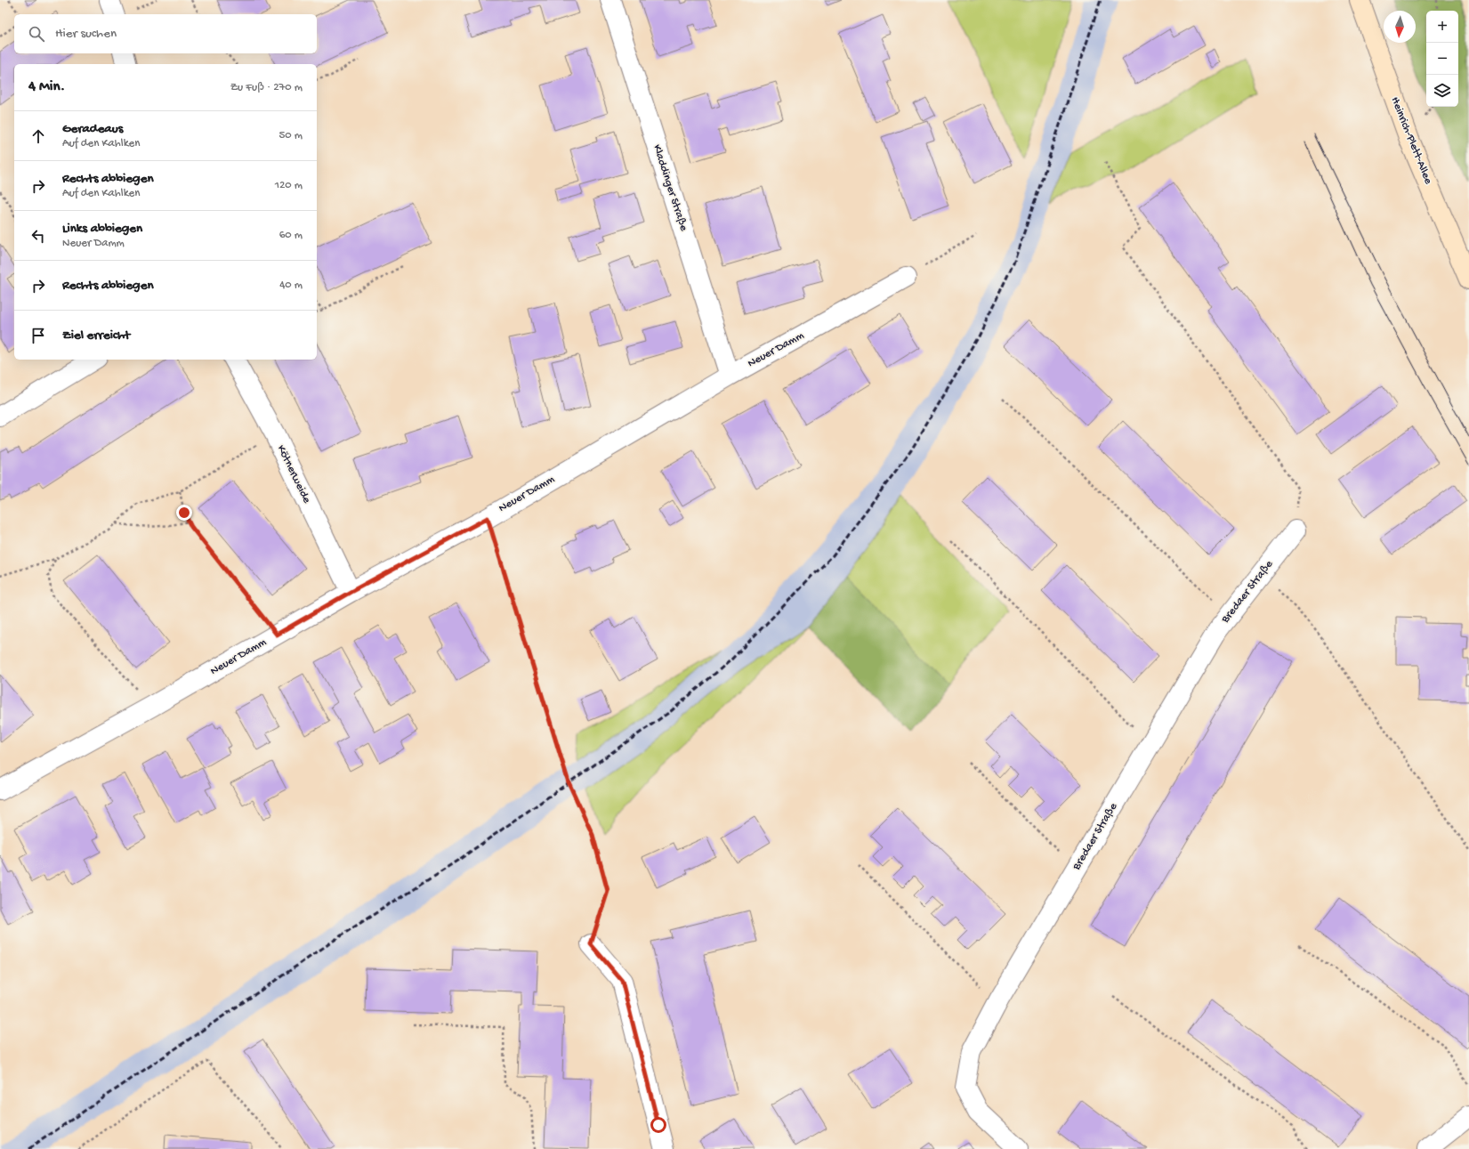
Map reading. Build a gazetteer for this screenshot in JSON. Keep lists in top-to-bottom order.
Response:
{
  "streets": {
    "main road": ["Heinrich-Plett-Allee"],
    "street": [
      "Kladdinger Straße",
      "Neuer Damm",
      "Kötnerweide",
      "Bredaer Straße"
    ]
  },
  "crossings": [
    ["Kladdinger Straße", "Neuer Damm"],
    ["Neuer Damm", "Kötnerweide"]
  ],
  "north": "bottom",
  "page": {
    "map_buttons": ["+", "−"],
    "search": "Hier suchen",
    "heading": ["4 Min.", "Zu Fuß · 270 m"],
    "list": [
      ["Geradeaus", "Auf den Kahlken", "50 m"],
      ["Rechts abbiegen", "Auf den Kahlken", "120 m"],
      ["Links abbiegen", "Neuer Damm", "60 m"],
      ["Rechts abbiegen", "40 m"],
      "Ziel erreicht"
    ]
  }
}
